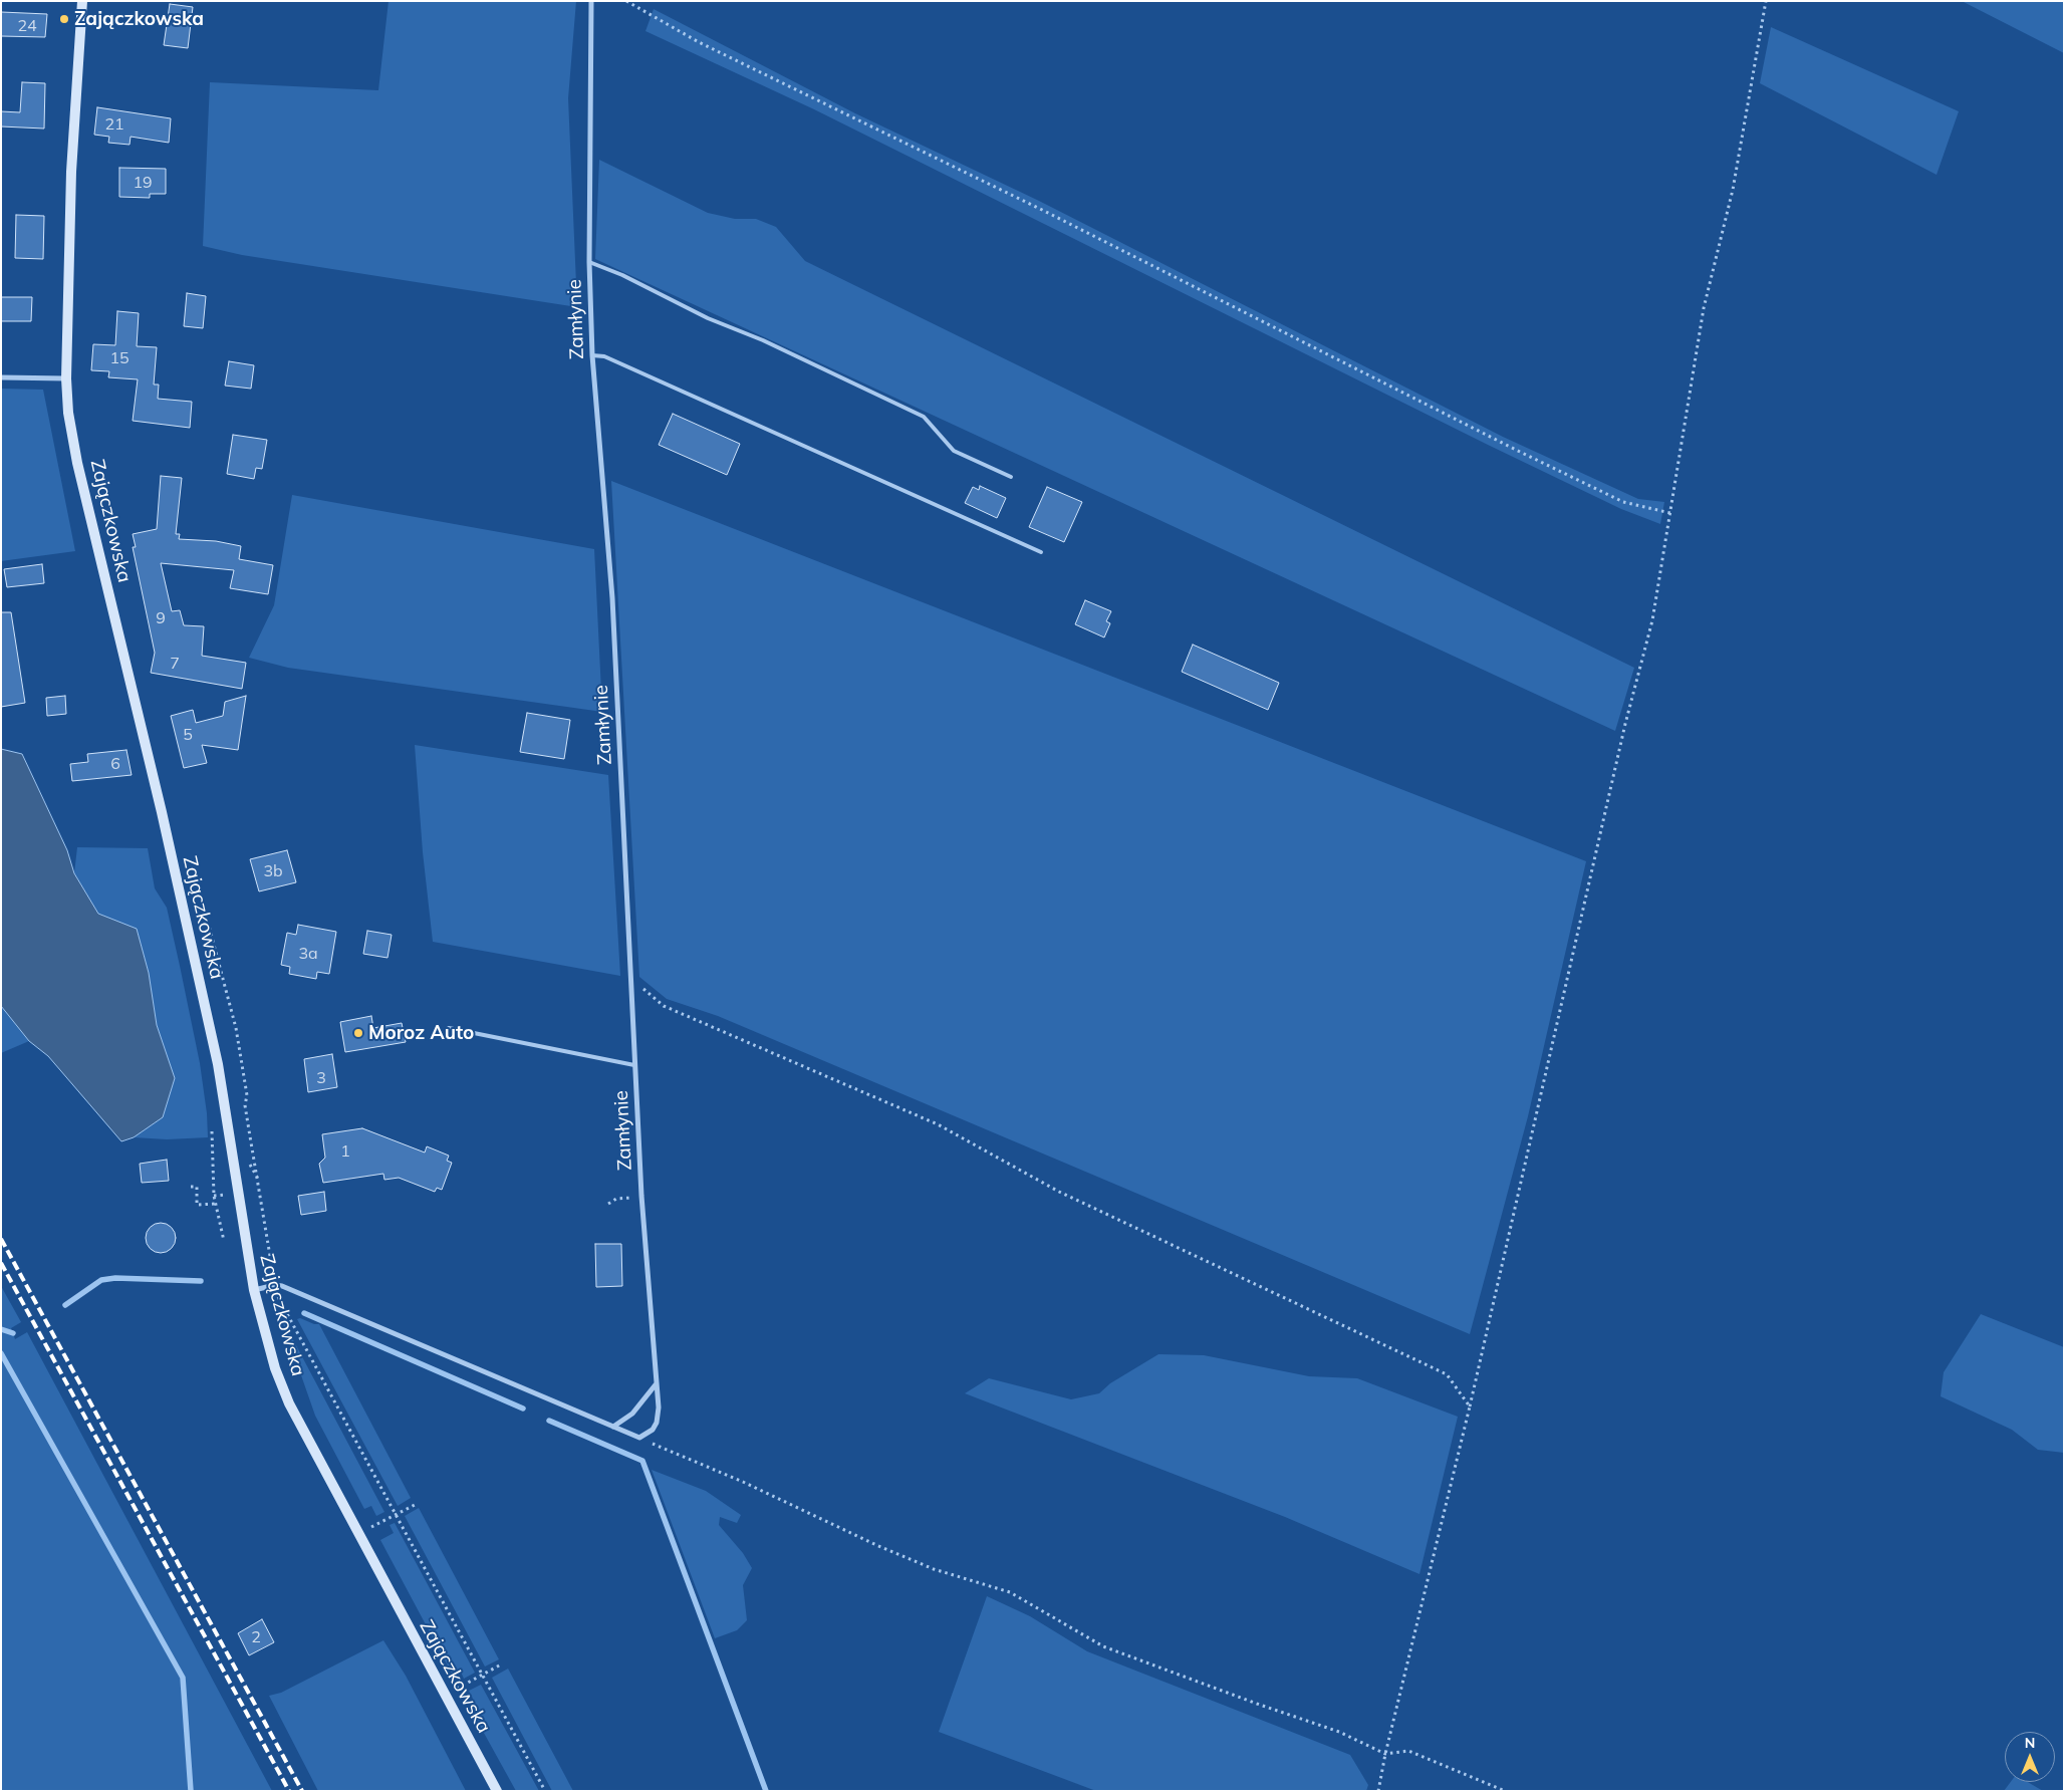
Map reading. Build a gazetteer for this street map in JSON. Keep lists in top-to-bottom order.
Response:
{
  "streets": {
    "main road": ["Zajączkowska"],
    "street": ["Zamłynie"]
  },
  "places": ["Zajączkowska", "Moroz Auto"],
  "house_numbers": [
    "24",
    "21",
    "19",
    "15",
    "9",
    "7",
    "5",
    "6",
    "3b",
    "3a",
    "3",
    "1",
    "2"
  ],
  "north": "top"
}
